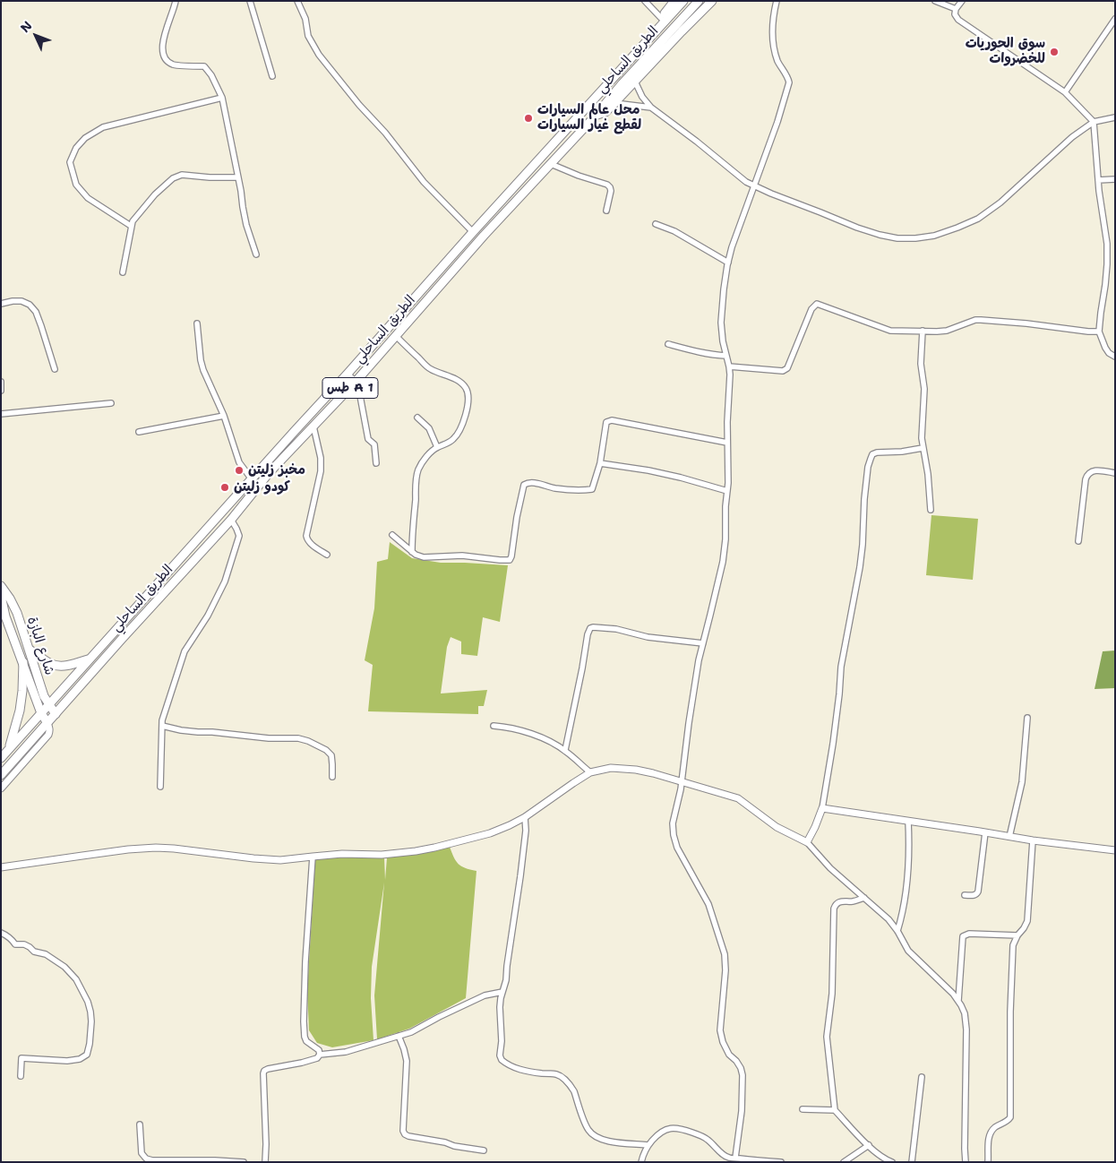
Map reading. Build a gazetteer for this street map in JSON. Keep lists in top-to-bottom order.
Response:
{
  "streets": {
    "main road": ["الطريق الساحلي", "طس A 1", "شارع البازة"]
  },
  "crossings": [
    ["الطريق الساحلي", "شارع البازة"]
  ],
  "places": [
    "سوق الحوريات للخضروات",
    "محل عالم السيارات لقطع غيار السيارات",
    "مخبز زليتن",
    "كودو زليتن"
  ],
  "north": "top left"
}
